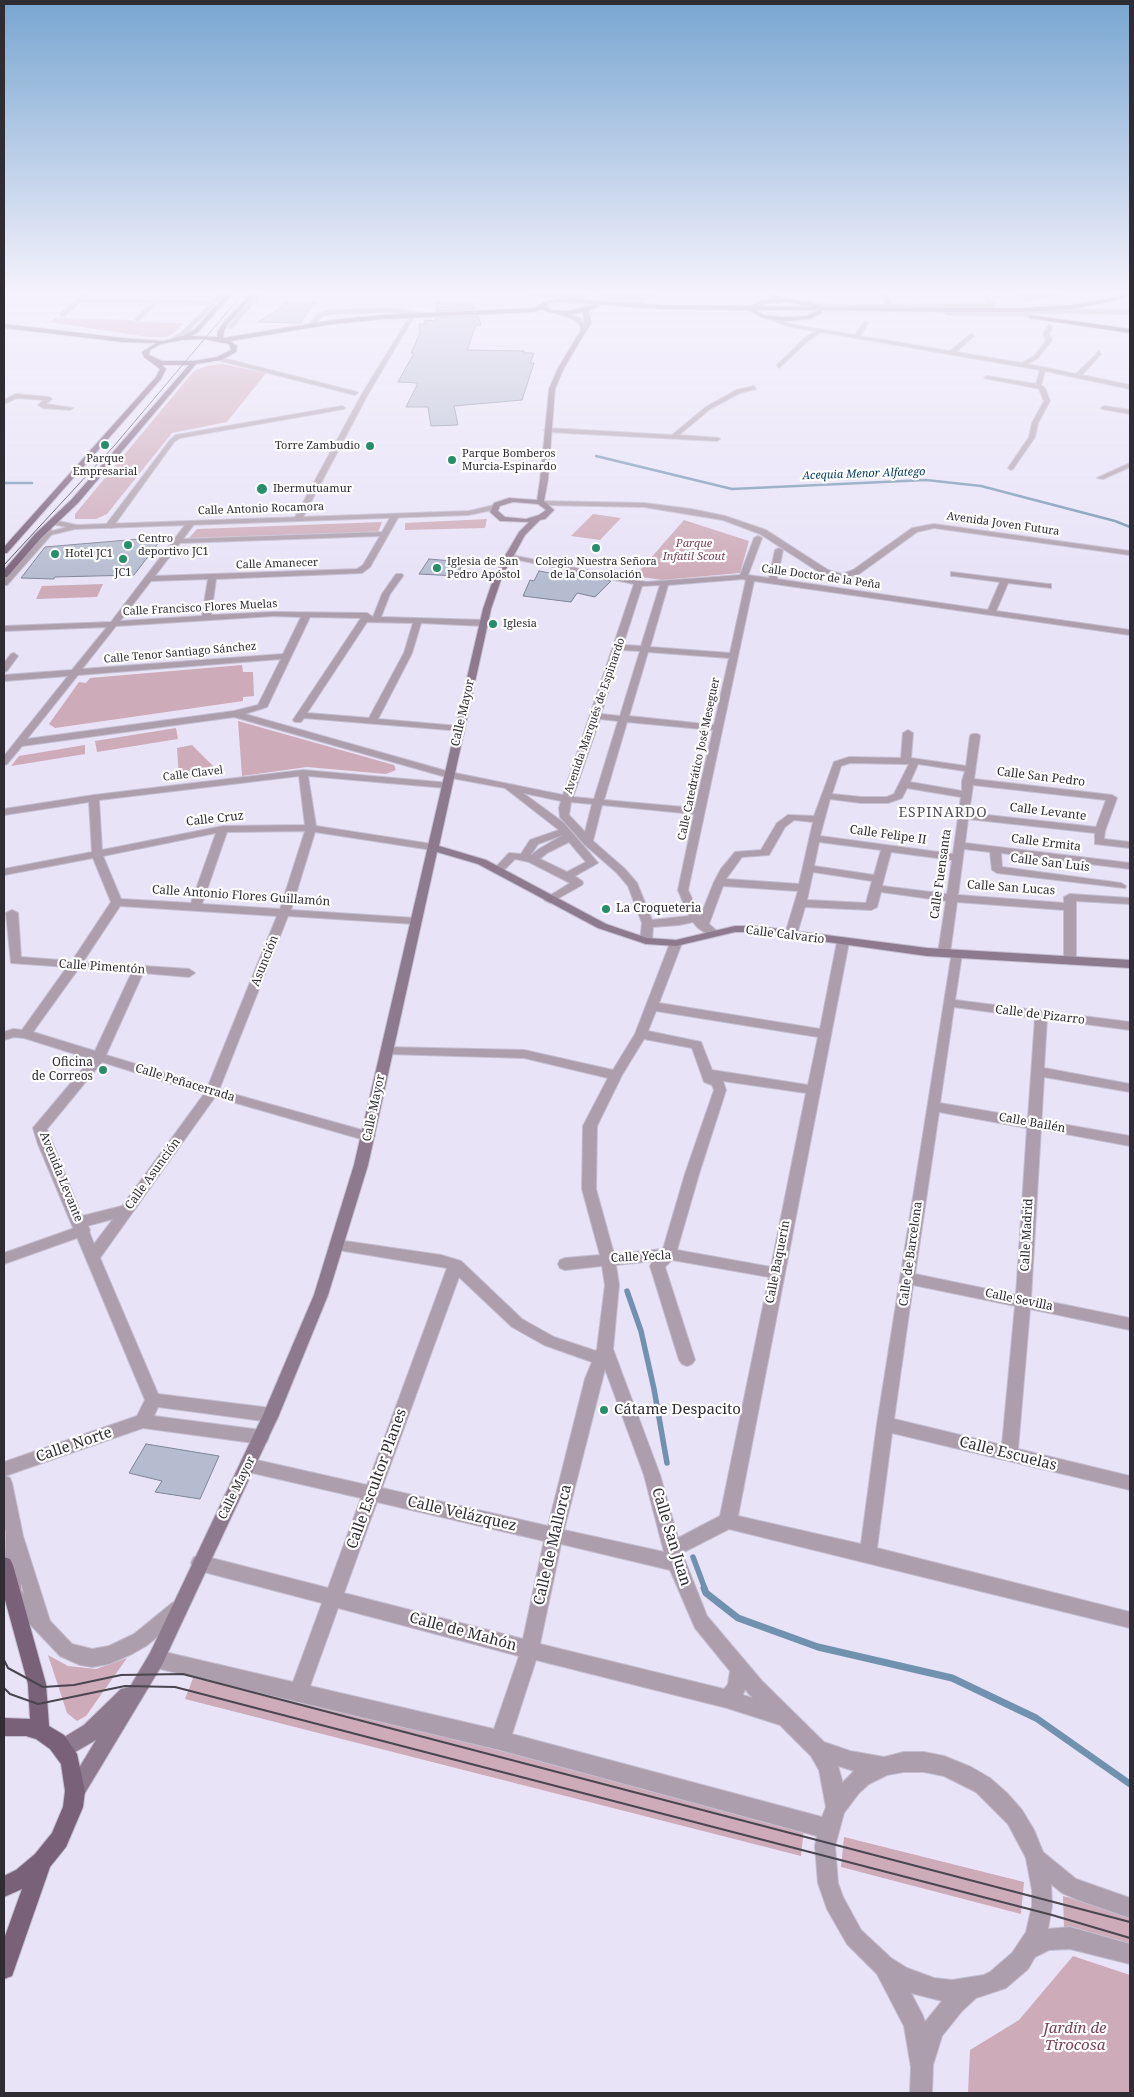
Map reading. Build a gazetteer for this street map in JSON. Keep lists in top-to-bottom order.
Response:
{
  "streets": {
    "main road": ["Calle Mayor", "Calle Calvario"],
    "street": [
      "Calle Antonio Rocamora",
      "Avenida Joven Futura",
      "Calle Amanecer",
      "Calle Doctor de la Peña",
      "Calle Francisco Flores Muelas",
      "Calle Tenor Santiago Sánchez",
      "Avenida Marqués de Espinardo",
      "Calle Catedrático José Meseguer",
      "Calle Clavel",
      "Calle San Pedro",
      "Calle Levante",
      "Calle Cruz",
      "Calle Felipe II",
      "Calle Ermita",
      "Calle San Luis",
      "Calle Fuensanta",
      "Calle San Lucas",
      "Calle Antonio Flores Guillamón",
      "Asunción",
      "Calle Pimentón",
      "Calle de Pizarro",
      "Calle Peñacerrada",
      "Calle Bailén",
      "Calle Asunción",
      "Avenida Levante",
      "Calle Madrid",
      "Calle de Barcelona",
      "Calle Yecla",
      "Calle Baquerín",
      "Calle Sevilla",
      "Calle Norte",
      "Calle Escuelas",
      "Calle Escultor Planes",
      "Calle Velázquez",
      "Calle San Juan",
      "Calle de Mallorca",
      "Calle de Mahón"
    ]
  },
  "crossings": [
    ["Avenida Joven Futura", "Calle Catedrático José Meseguer"],
    ["Calle Doctor de la Peña", "Calle Mayor"],
    ["Calle Doctor de la Peña", "Avenida Marqués de Espinardo"],
    ["Calle Doctor de la Peña", "Calle Catedrático José Meseguer"],
    ["Calle Francisco Flores Muelas", "Calle Mayor"],
    ["Calle Mayor", "Calle Clavel"],
    ["Calle Mayor", "Calle Cruz"],
    ["Calle Mayor", "Calle Antonio Flores Guillamón"],
    ["Calle Mayor", "Calle Calvario"],
    ["Calle Mayor", "Calle Peñacerrada"],
    ["Calle Mayor", "Calle Norte"],
    ["Calle Mayor", "Calle Velázquez"],
    ["Calle Mayor", "Calle de Mahón"],
    ["Avenida Marqués de Espinardo", "Calle Calvario"],
    ["Calle San Pedro", "Calle Levante"],
    ["Calle San Pedro", "Calle Fuensanta"],
    ["Calle Levante", "Calle Fuensanta"],
    ["Calle Cruz", "Calle Calvario"],
    ["Calle Cruz", "Asunción"],
    ["Calle Felipe II", "Calle Fuensanta"],
    ["Calle Ermita", "Calle San Luis"],
    ["Calle Ermita", "Calle Fuensanta"],
    ["Calle Fuensanta", "Calle San Lucas"],
    ["Calle Fuensanta", "Calle Calvario"],
    ["Calle Fuensanta", "Calle de Barcelona"],
    ["Calle Antonio Flores Guillamón", "Asunción"],
    ["Calle Calvario", "Calle de Barcelona"],
    ["Calle Calvario", "Calle Baquerín"],
    ["Calle Calvario", "Calle San Juan"],
    ["Asunción", "Calle Peñacerrada"],
    ["Asunción", "Calle Asunción"],
    ["Calle Pimentón", "Avenida Levante"],
    ["Calle de Pizarro", "Calle Madrid"],
    ["Calle de Pizarro", "Calle de Barcelona"],
    ["Calle Peñacerrada", "Calle Asunción"],
    ["Calle Peñacerrada", "Avenida Levante"],
    ["Calle Bailén", "Calle Madrid"],
    ["Calle Bailén", "Calle de Barcelona"],
    ["Calle Asunción", "Avenida Levante"],
    ["Calle Madrid", "Calle Sevilla"],
    ["Calle Madrid", "Calle Escuelas"],
    ["Calle de Barcelona", "Calle Sevilla"],
    ["Calle de Barcelona", "Calle Escuelas"],
    ["Calle Yecla", "Calle Baquerín"],
    ["Calle Yecla", "Calle San Juan"],
    ["Calle Escultor Planes", "Calle Velázquez"],
    ["Calle Escultor Planes", "Calle de Mahón"],
    ["Calle Velázquez", "Calle San Juan"],
    ["Calle Velázquez", "Calle de Mallorca"],
    ["Calle San Juan", "Calle de Mallorca"],
    ["Calle San Juan", "Calle de Mahón"],
    ["Calle de Mallorca", "Calle de Mahón"]
  ],
  "districts": ["ESPINARDO"],
  "water": ["Acequia Menor Alfatego"],
  "parks": ["Parque Infatil Scout", "Jardín de Tirocosa"],
  "places": [
    "Parque Empresarial",
    "Torre Zambudio",
    "Parque Bomberos Murcia-Espinardo",
    "Ibermutuamur",
    "Centro deportivo JC1",
    "Colegio Nuestra Señora de la Consolación",
    "Hotel JC1",
    "JC1",
    "Iglesia de San Pedro Apóstol",
    "Iglesia",
    "La Croqueteria",
    "Oficina de Correos",
    "Cátame Despacito"
  ]
}
